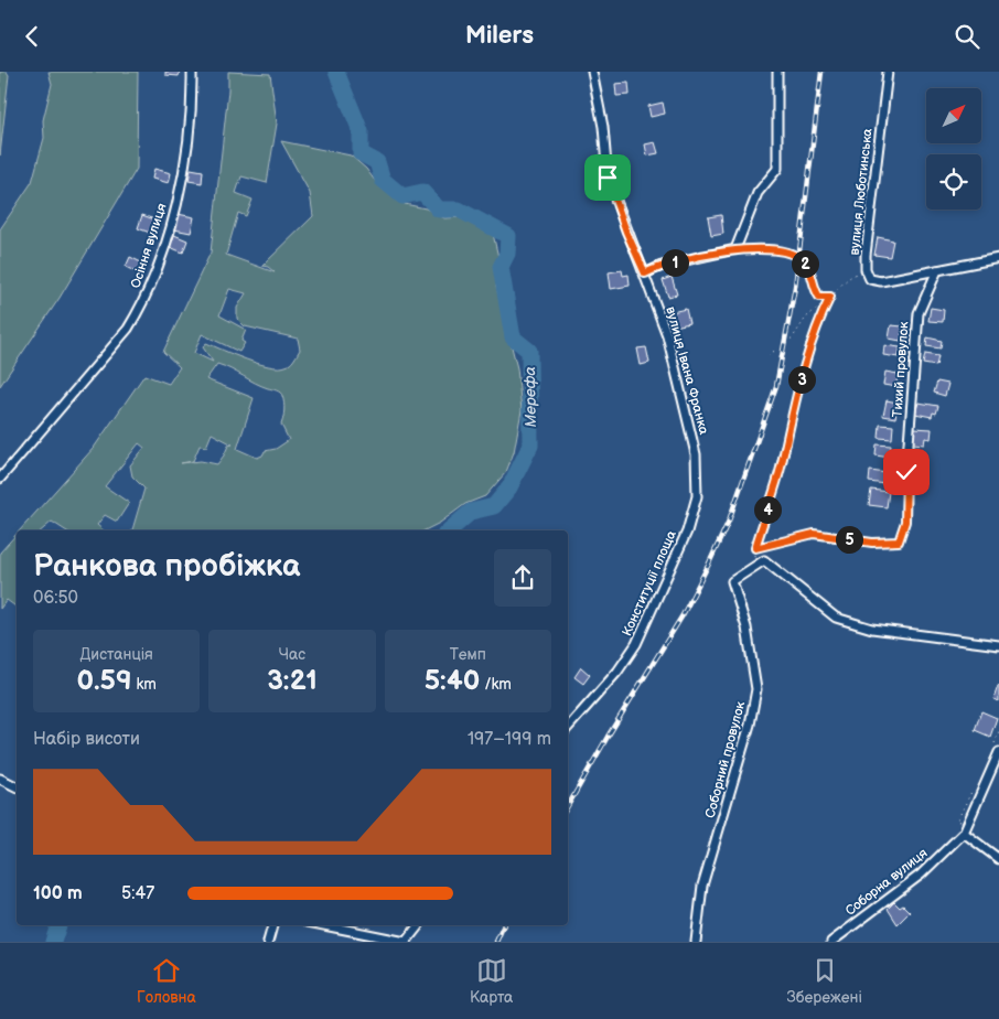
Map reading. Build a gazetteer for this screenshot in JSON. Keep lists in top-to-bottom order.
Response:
{
  "streets": {
    "street": [
      "вулиця Люботинська",
      "Осіння вулиця",
      "Тихий провулок",
      "вулиця Івана Франка",
      "Конституції площа",
      "Соборний провулок",
      "Соборна вулиця"
    ]
  },
  "crossings": [
    ["вулиця Люботинська", "Тихий провулок"],
    ["вулиця Івана Франка", "Конституції площа"]
  ],
  "water": ["Мерефа"],
  "north": "top right",
  "page": {
    "header": "Milers",
    "pins": [
      "1",
      "2",
      "3",
      "4",
      "5"
    ],
    "heading": ["Ранкова пробіжка", "06:50"],
    "stats": [
      ["Дистанція", "0.59 km"],
      ["Час", "3:21"],
      ["Темп", "5:40 /km"]
    ],
    "chart": ["Набір висоти", "197–199 m"],
    "list": [
      {
        "name": "100 m",
        "note": "5:47"
      }
    ],
    "tabs": ["Головна", "Карта", "Збережені"]
  }
}
